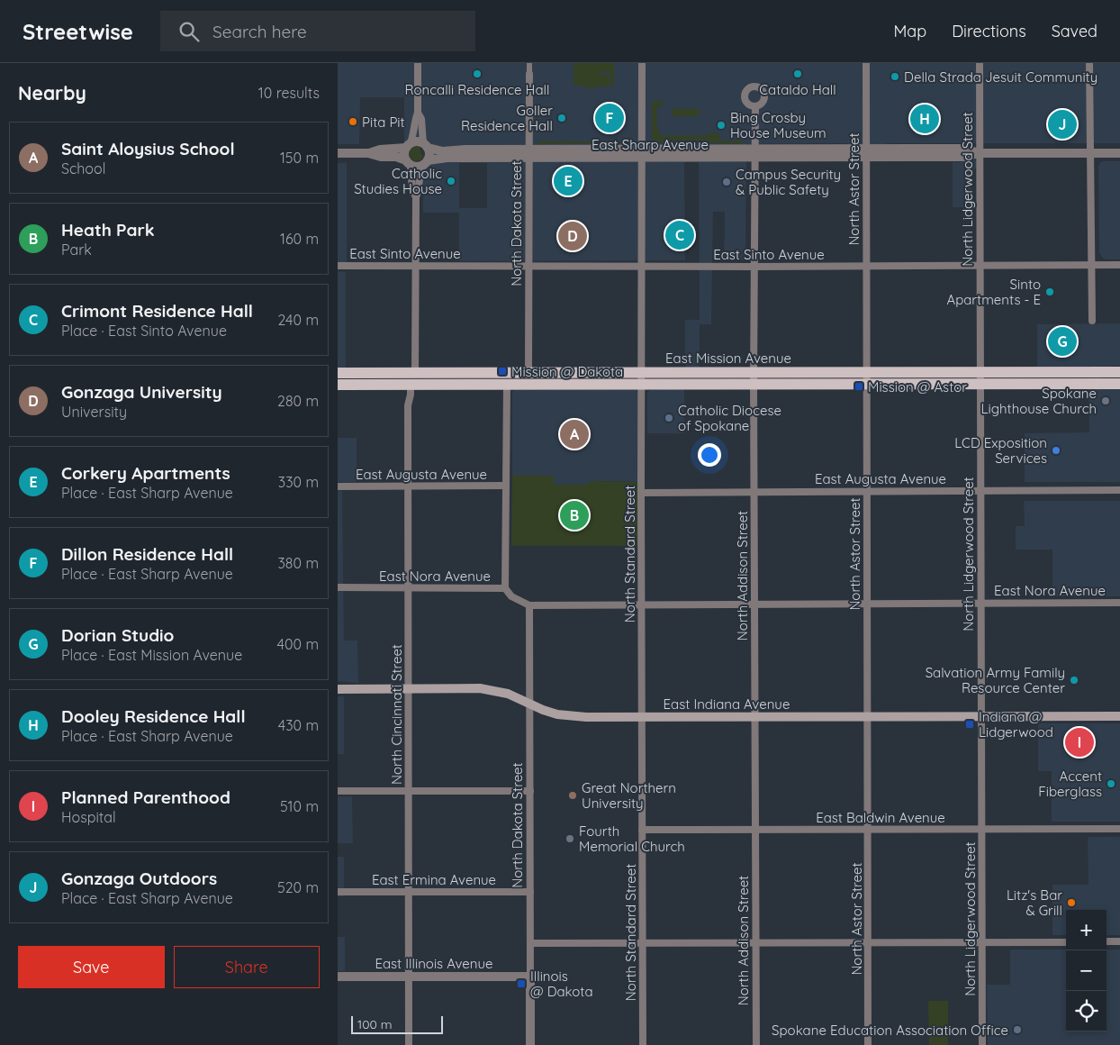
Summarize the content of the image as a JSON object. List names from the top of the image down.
{
  "streets": {
    "main road": ["East Mission Avenue", "East Indiana Avenue"],
    "street": [
      "East Sharp Avenue",
      "North Astor Street",
      "North Lidgerwood Street",
      "North Dakota Street",
      "East Sinto Avenue",
      "East Augusta Avenue",
      "North Standard Street",
      "East Nora Avenue",
      "North Addison Street",
      "North Cincinnati Street",
      "East Baldwin Avenue",
      "East Ermina Avenue",
      "East Illinois Avenue"
    ]
  },
  "crossings": [
    ["East Sharp Avenue", "North Astor Street"],
    ["East Sharp Avenue", "North Lidgerwood Street"],
    ["East Sharp Avenue", "North Dakota Street"],
    ["East Sharp Avenue", "North Standard Street"],
    ["East Sharp Avenue", "North Addison Street"],
    ["North Astor Street", "East Sinto Avenue"],
    ["North Astor Street", "East Mission Avenue"],
    ["North Astor Street", "East Augusta Avenue"],
    ["North Astor Street", "East Nora Avenue"],
    ["North Astor Street", "East Indiana Avenue"],
    ["North Astor Street", "East Baldwin Avenue"],
    ["North Lidgerwood Street", "East Sinto Avenue"],
    ["North Lidgerwood Street", "East Mission Avenue"],
    ["North Lidgerwood Street", "East Augusta Avenue"],
    ["North Lidgerwood Street", "East Nora Avenue"],
    ["North Lidgerwood Street", "East Indiana Avenue"],
    ["North Lidgerwood Street", "East Baldwin Avenue"],
    ["North Dakota Street", "East Sinto Avenue"],
    ["North Dakota Street", "East Mission Avenue"],
    ["North Dakota Street", "East Nora Avenue"],
    ["North Dakota Street", "East Indiana Avenue"],
    ["North Dakota Street", "East Ermina Avenue"],
    ["North Dakota Street", "East Illinois Avenue"],
    ["East Sinto Avenue", "North Standard Street"],
    ["East Sinto Avenue", "North Addison Street"],
    ["East Mission Avenue", "North Standard Street"],
    ["East Mission Avenue", "North Addison Street"],
    ["East Mission Avenue", "North Cincinnati Street"],
    ["East Augusta Avenue", "North Standard Street"],
    ["East Augusta Avenue", "North Addison Street"],
    ["East Augusta Avenue", "North Cincinnati Street"],
    ["North Standard Street", "East Nora Avenue"],
    ["North Standard Street", "East Indiana Avenue"],
    ["North Standard Street", "East Baldwin Avenue"],
    ["East Nora Avenue", "North Addison Street"],
    ["East Nora Avenue", "North Cincinnati Street"],
    ["North Addison Street", "East Indiana Avenue"],
    ["North Addison Street", "East Baldwin Avenue"],
    ["East Indiana Avenue", "North Cincinnati Street"],
    ["North Cincinnati Street", "East Ermina Avenue"],
    ["North Cincinnati Street", "East Illinois Avenue"]
  ],
  "places": {
    "other": [
      "Roncalli Residence Hall",
      "Cataldo Hall",
      "Della Strada Jesuit Community",
      "Goller Residence Hall",
      "Pita Pit",
      "Bing Crosby House Museum",
      "Catholic Studies House",
      "Campus Security & Public Safety",
      "Sinto Apartments - E",
      "Spokane Lighthouse Church",
      "Catholic Diocese of Spokane",
      "LCD Exposition Services",
      "Salvation Army Family Resource Center",
      "Accent Fiberglass",
      "Great Northern University",
      "Fourth Memorial Church",
      "Litz's Bar & Grill",
      "Spokane Education Association Office"
    ],
    "transit": [
      "Mission @ Dakota",
      "Mission @ Astor",
      "Indiana @ Lidgerwood",
      "Illinois @ Dakota"
    ]
  },
  "scale_bar": "100 m",
  "page": {
    "header": "Streetwise",
    "search": "Search here",
    "nav": ["Map", "Directions", "Saved"],
    "heading": ["Nearby", "10 results"],
    "pins": [
      "F",
      "H",
      "J",
      "E",
      "C",
      "D",
      "G",
      "A",
      "B",
      "I"
    ],
    "list": [
      {
        "mark": "A",
        "name": "Saint Aloysius School",
        "note": "School",
        "value": "150 m"
      },
      {
        "mark": "B",
        "name": "Heath Park",
        "note": "Park",
        "value": "160 m"
      },
      {
        "mark": "C",
        "name": "Crimont Residence Hall",
        "note": "Place · East Sinto Avenue",
        "value": "240 m"
      },
      {
        "mark": "D",
        "name": "Gonzaga University",
        "note": "University",
        "value": "280 m"
      },
      {
        "mark": "E",
        "name": "Corkery Apartments",
        "note": "Place · East Sharp Avenue",
        "value": "330 m"
      },
      {
        "mark": "F",
        "name": "Dillon Residence Hall",
        "note": "Place · East Sharp Avenue",
        "value": "380 m"
      },
      {
        "mark": "G",
        "name": "Dorian Studio",
        "note": "Place · East Mission Avenue",
        "value": "400 m"
      },
      {
        "mark": "H",
        "name": "Dooley Residence Hall",
        "note": "Place · East Sharp Avenue",
        "value": "430 m"
      },
      {
        "mark": "I",
        "name": "Planned Parenthood",
        "note": "Hospital",
        "value": "510 m"
      },
      {
        "mark": "J",
        "name": "Gonzaga Outdoors",
        "note": "Place · East Sharp Avenue",
        "value": "520 m"
      }
    ],
    "map_buttons": ["+", "−"],
    "buttons": ["Save", "Share"],
    "scale": "100 m"
  }
}
